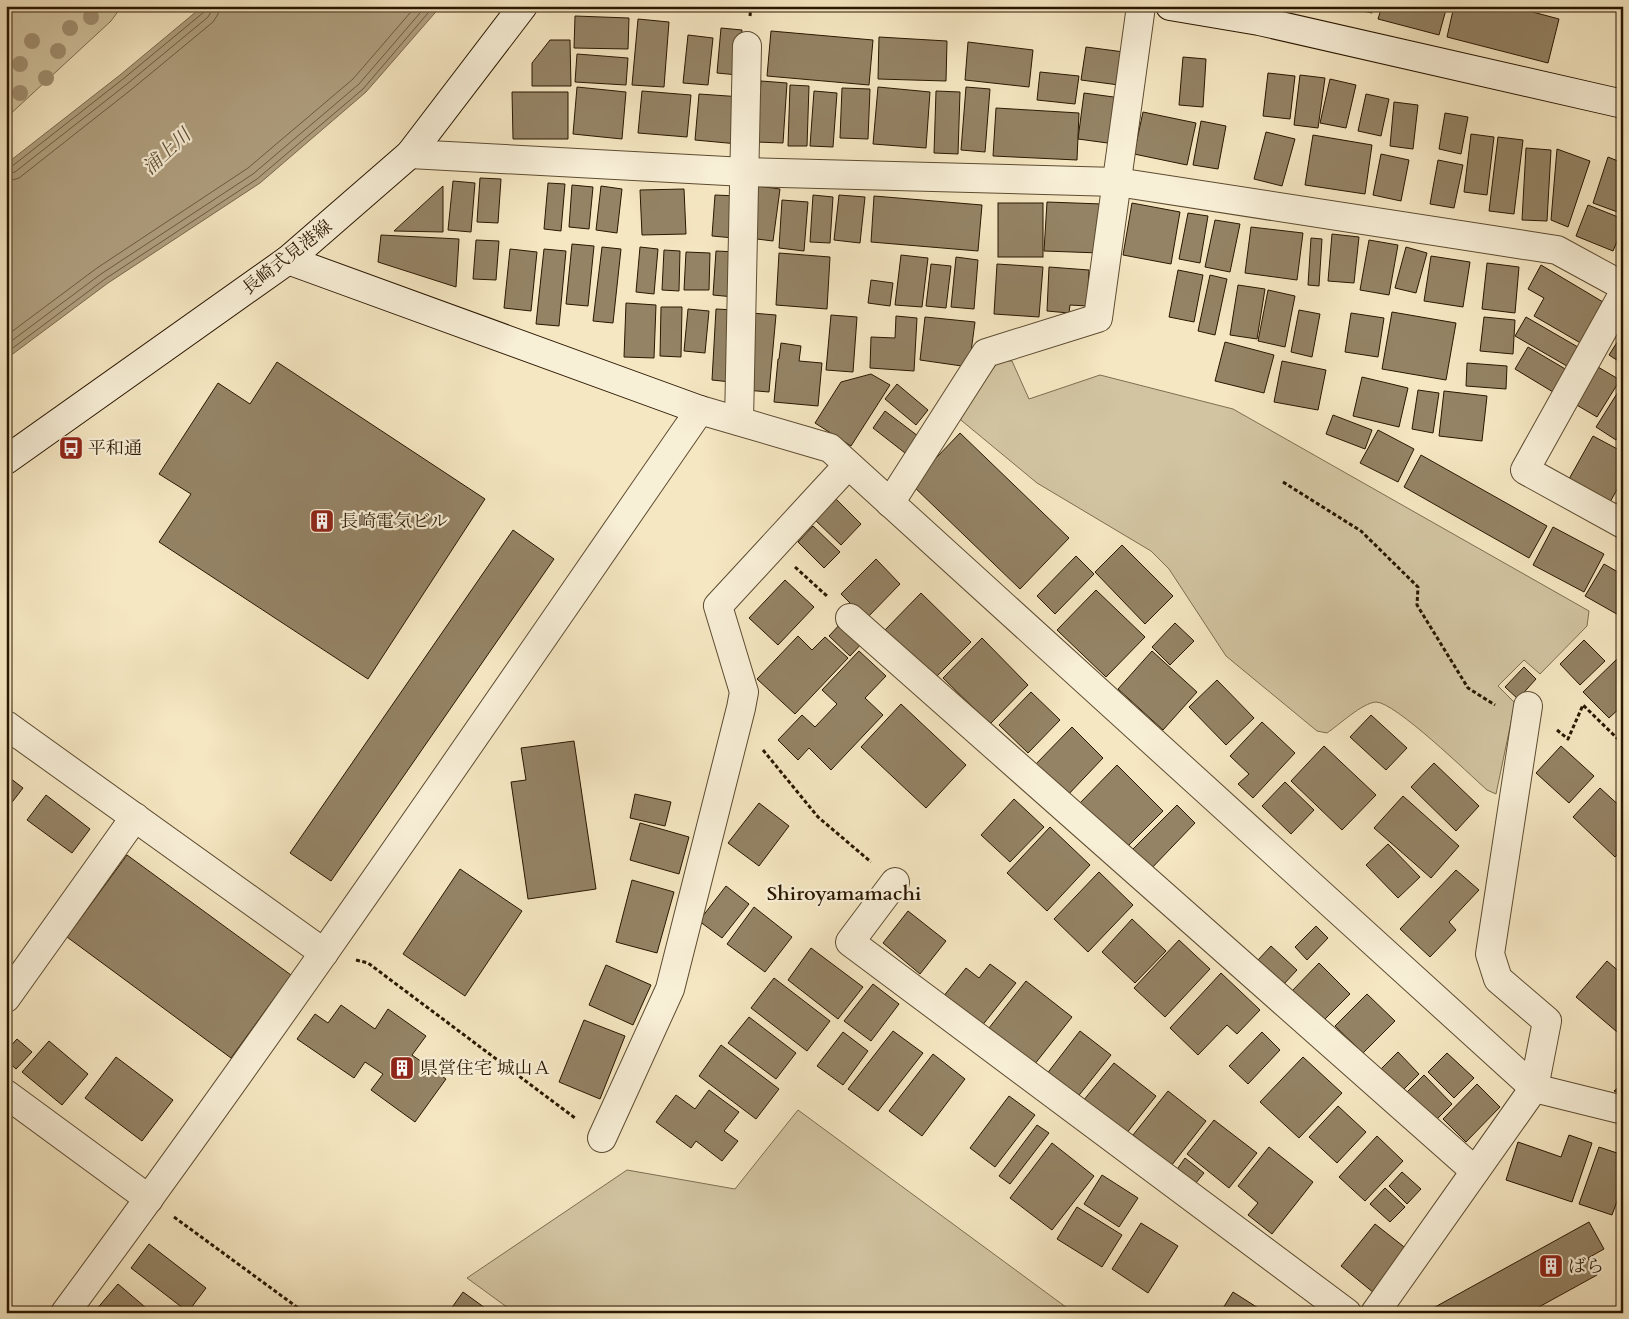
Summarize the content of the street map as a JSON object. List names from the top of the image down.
{
  "streets": {
    "street": ["長崎式見港線"]
  },
  "districts": ["Shiroyamamachi"],
  "water": ["浦上川"],
  "places": {
    "bus stop": ["平和通"],
    "building": ["長崎電気ビル", "県営住宅 城山Ａ", "ばら"]
  }
}
